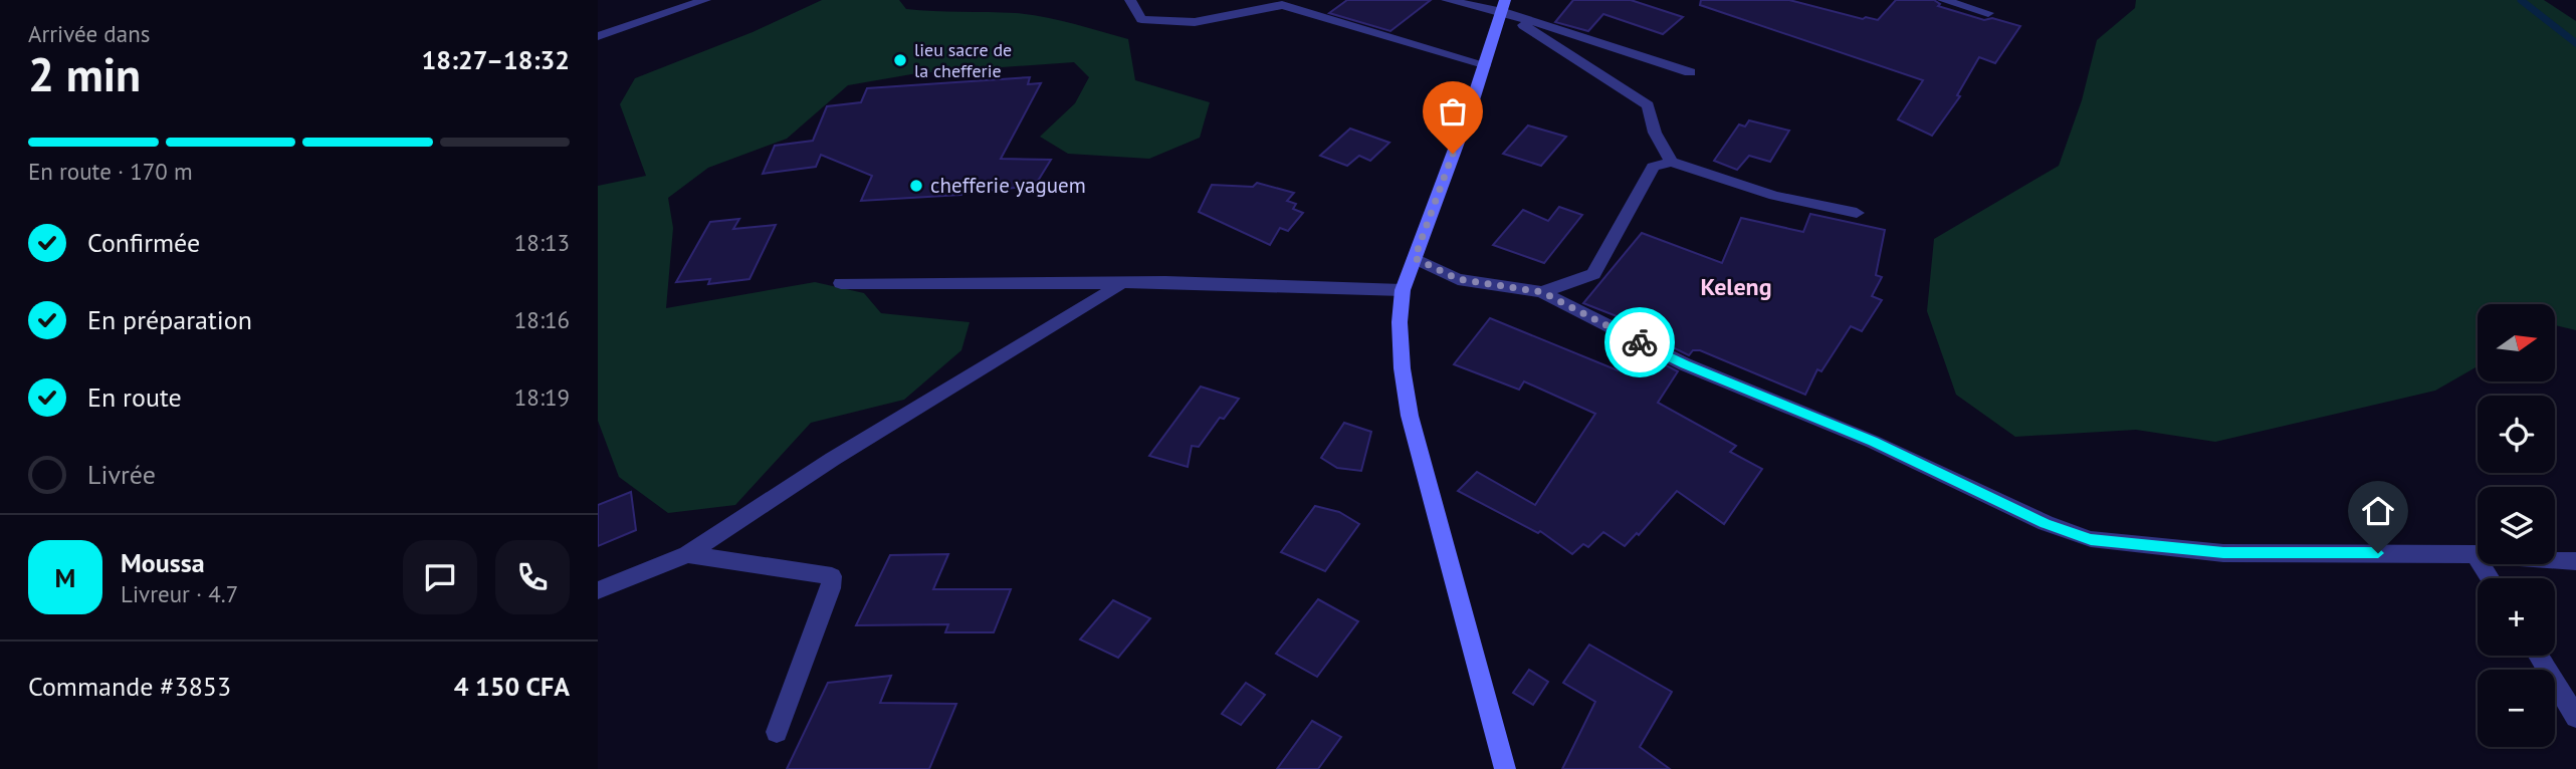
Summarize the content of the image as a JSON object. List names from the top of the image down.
{
  "districts": ["Keleng"],
  "places": ["lieu sacre de la chefferie", "chefferie yaguem"],
  "north": "right",
  "page": {
    "heading": ["2 min", "Arrivée dans", "18:27–18:32"],
    "panel": [
      "Moussa",
      "Livreur · 4.7",
      "Commande #3853",
      "4 150 CFA"
    ],
    "bar": "En route · 170 m",
    "list": [
      ["Confirmée", "18:13"],
      ["En préparation", "18:16"],
      ["En route", "18:19"],
      "Livrée"
    ],
    "map_buttons": ["+", "−"],
    "round": "M"
  }
}
